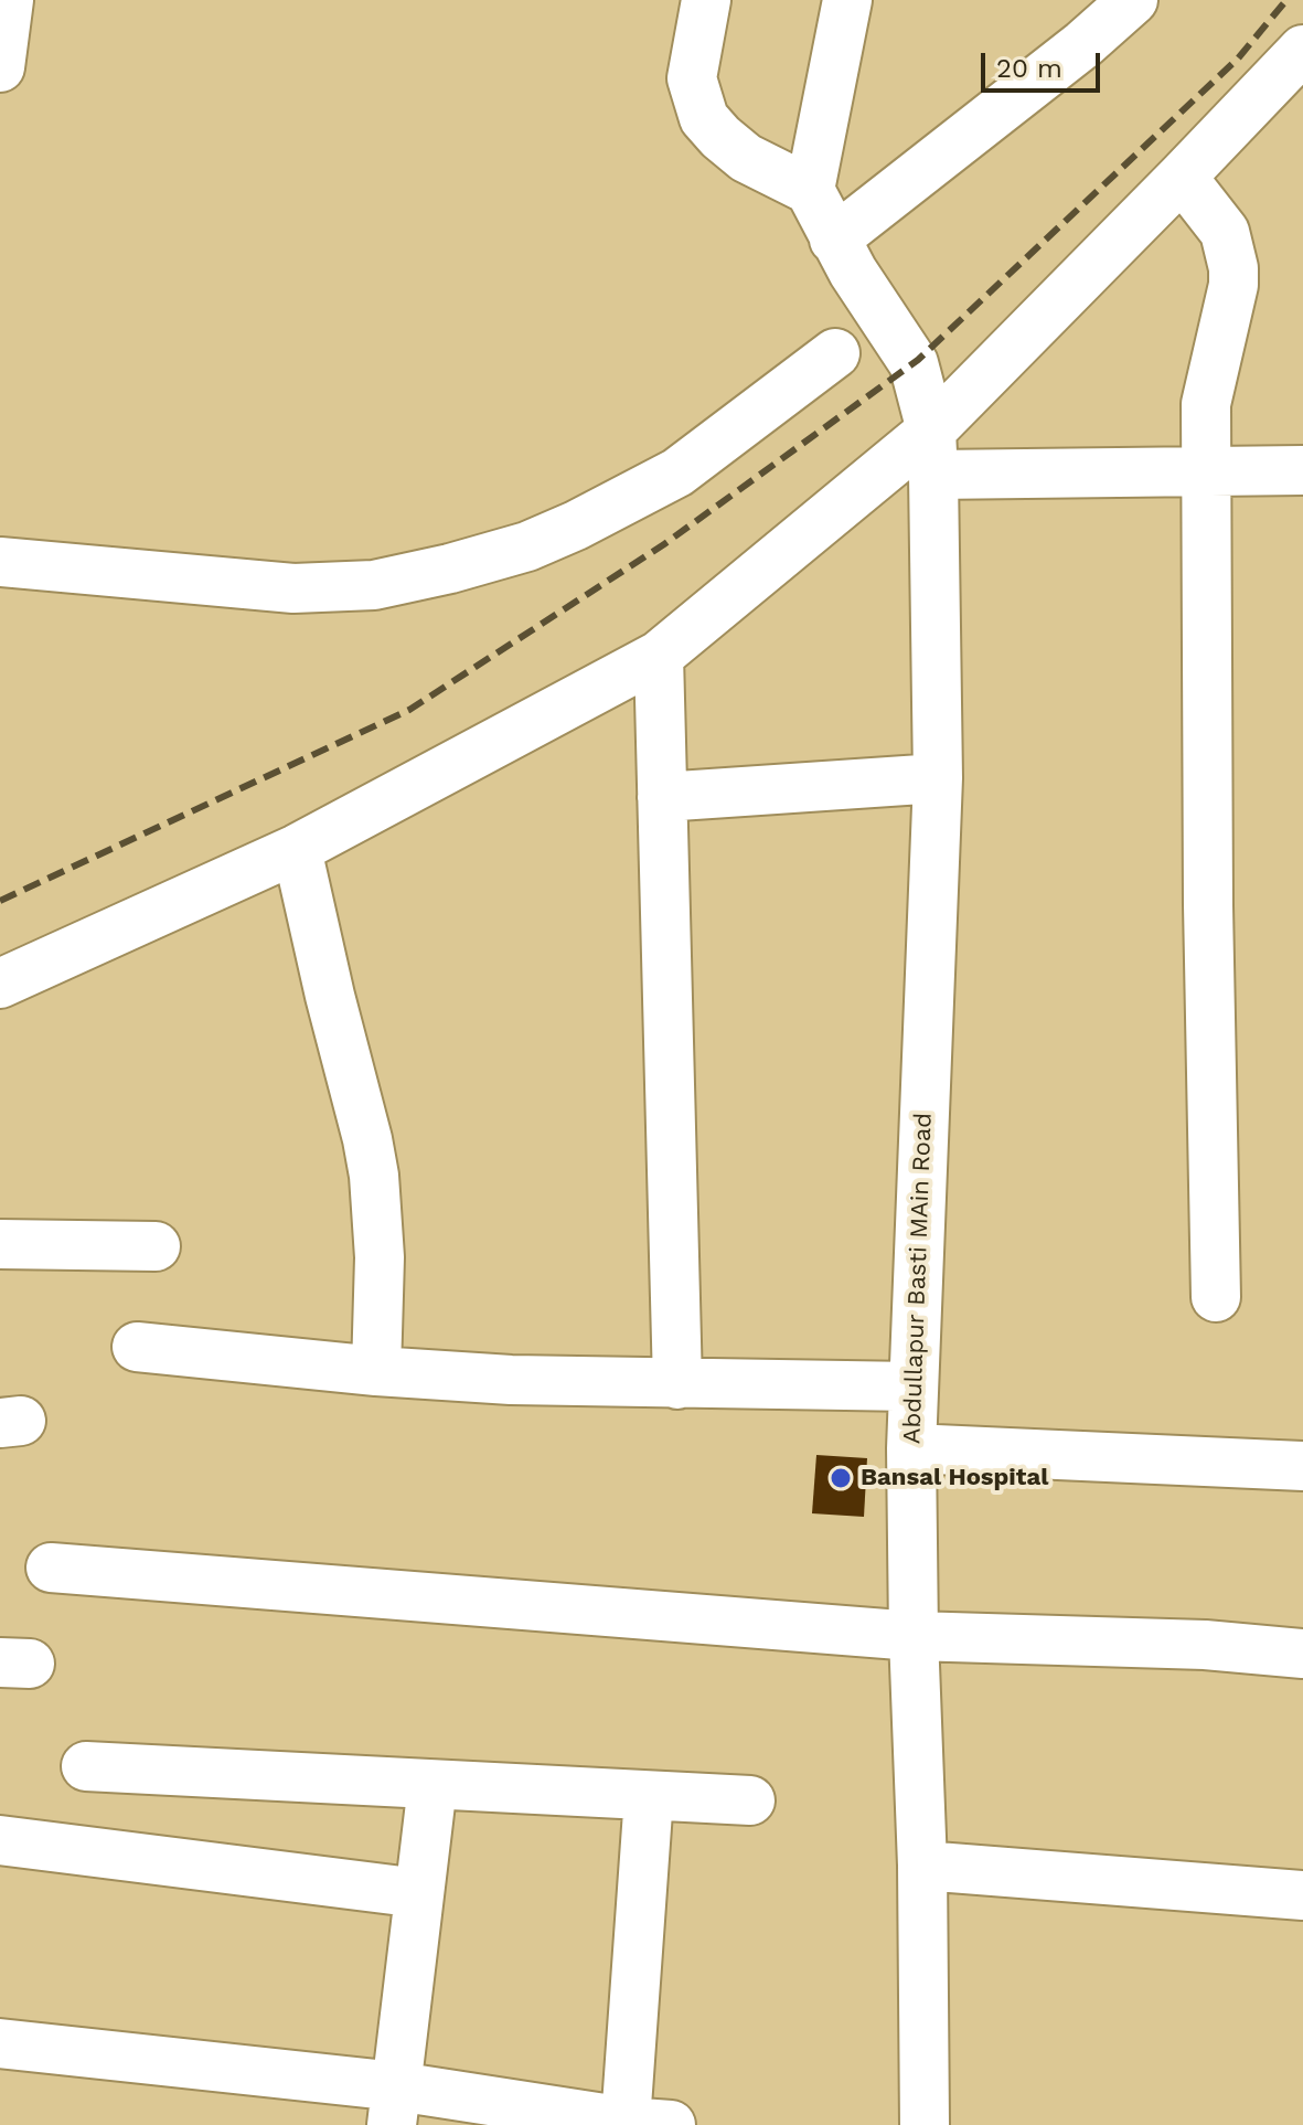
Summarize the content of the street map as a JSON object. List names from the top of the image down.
{
  "streets": {
    "street": ["Abdullapur Basti MAin Road"]
  },
  "places": ["Bansal Hospital"],
  "scale_bar": "20 m"
}
